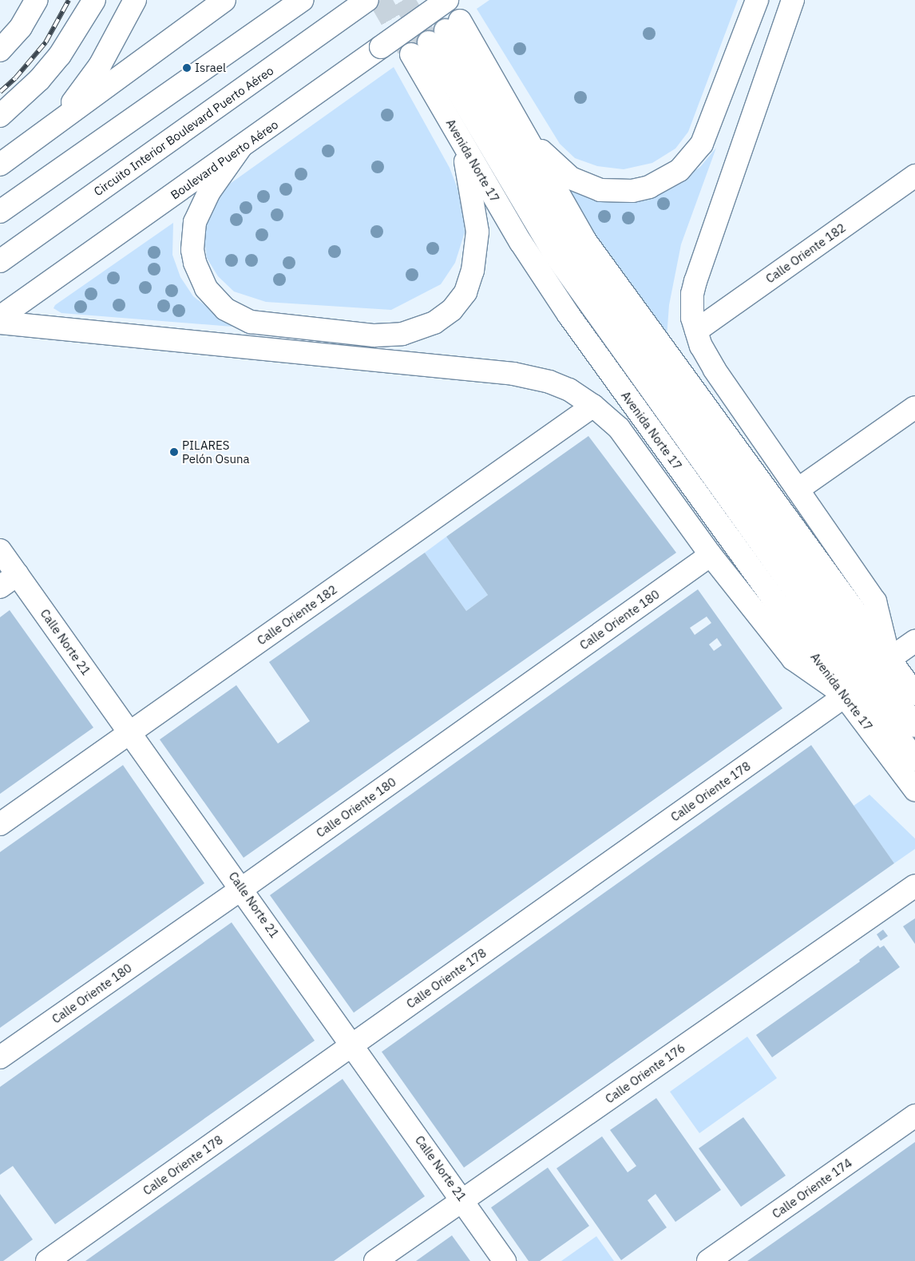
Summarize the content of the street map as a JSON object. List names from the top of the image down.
{
  "streets": {
    "main road": [
      "Circuito Interior Boulevard Puerto Aéreo",
      "Boulevard Puerto Aéreo",
      "Avenida Norte 17",
      "Calle Oriente 182",
      "Calle Oriente 180",
      "Calle Norte 21",
      "Calle Oriente 178",
      "Calle Oriente 176",
      "Calle Oriente 174"
    ]
  },
  "crossings": [
    ["Avenida Norte 17", "Calle Oriente 178"],
    ["Calle Oriente 182", "Calle Norte 21"],
    ["Calle Oriente 180", "Calle Norte 21"],
    ["Calle Norte 21", "Calle Oriente 178"],
    ["Calle Norte 21", "Calle Oriente 176"]
  ],
  "places": ["Israel", "PILARES Pelón Osuna"]
}
